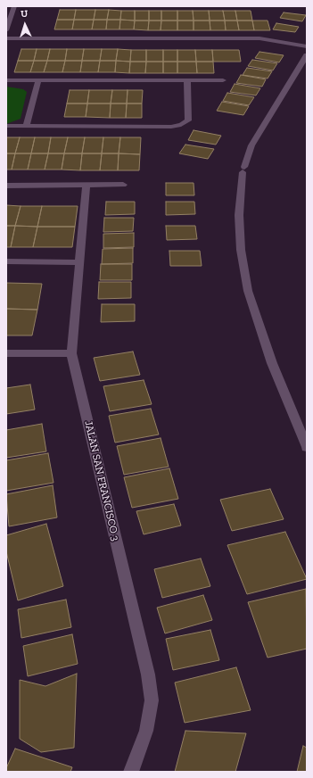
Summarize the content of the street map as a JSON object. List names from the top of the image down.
{
  "streets": {
    "street": ["JALAN SAN FRANCISCO 3"]
  },
  "north": "top"
}
